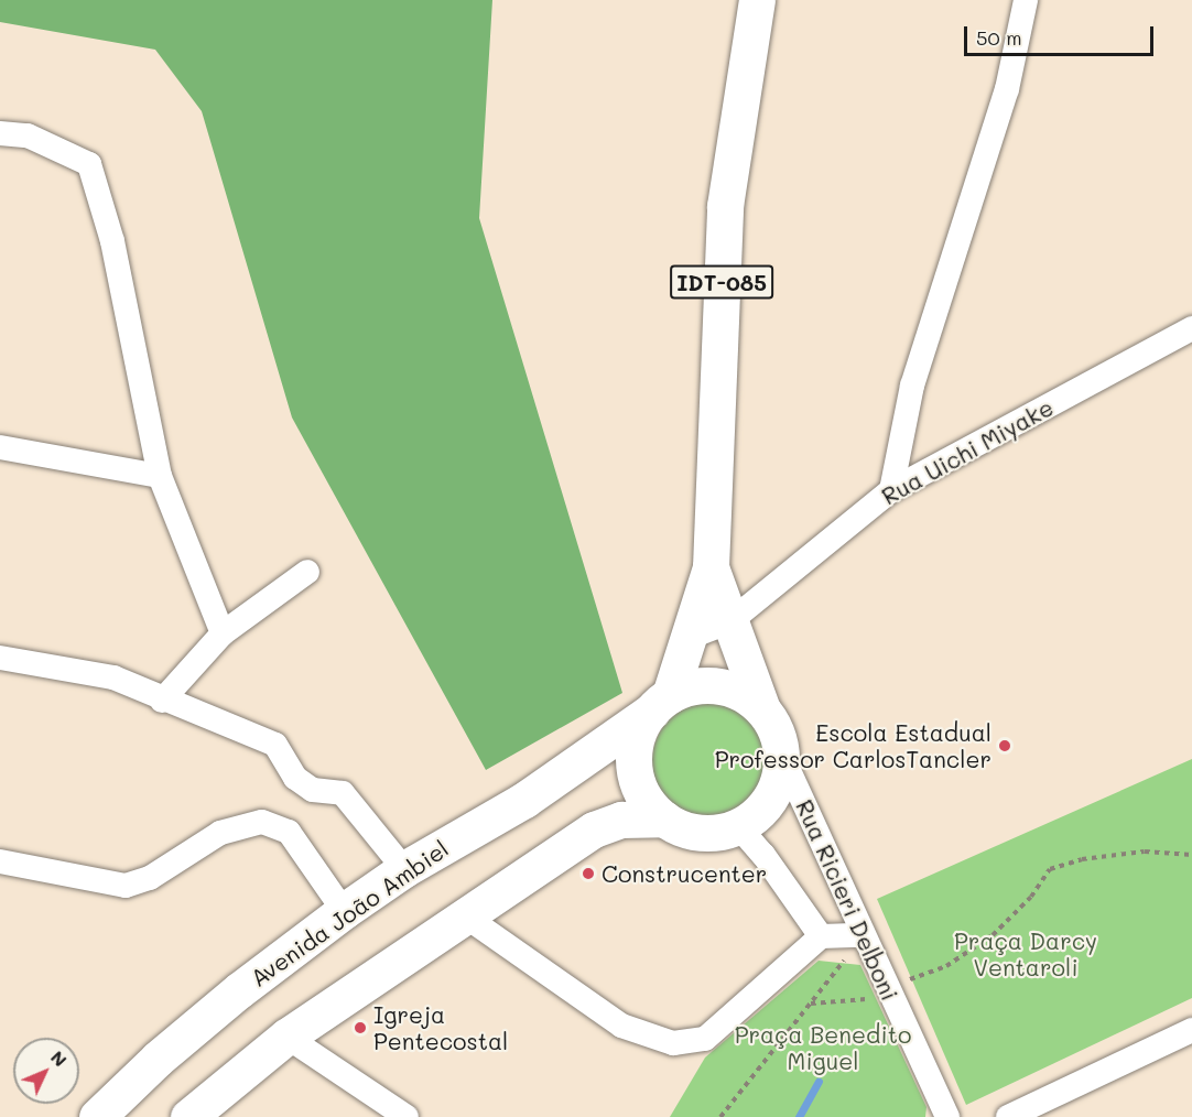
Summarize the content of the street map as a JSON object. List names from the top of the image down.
{
  "streets": {
    "main road": ["IDT-085", "Avenida João Ambiel"],
    "street": ["Rua Uichi Miyake", "Rua Ricieri Delboni"]
  },
  "crossings": [
    ["Rua Ricieri Delboni", "Avenida João Ambiel"]
  ],
  "parks": ["Praça Darcy Ventaroli", "Praça Benedito Miguel"],
  "places": ["Escola Estadual Professor CarlosTancler", "Construcenter", "Igreja Pentecostal"],
  "scale_bar": "50 m",
  "north": "top right"
}
